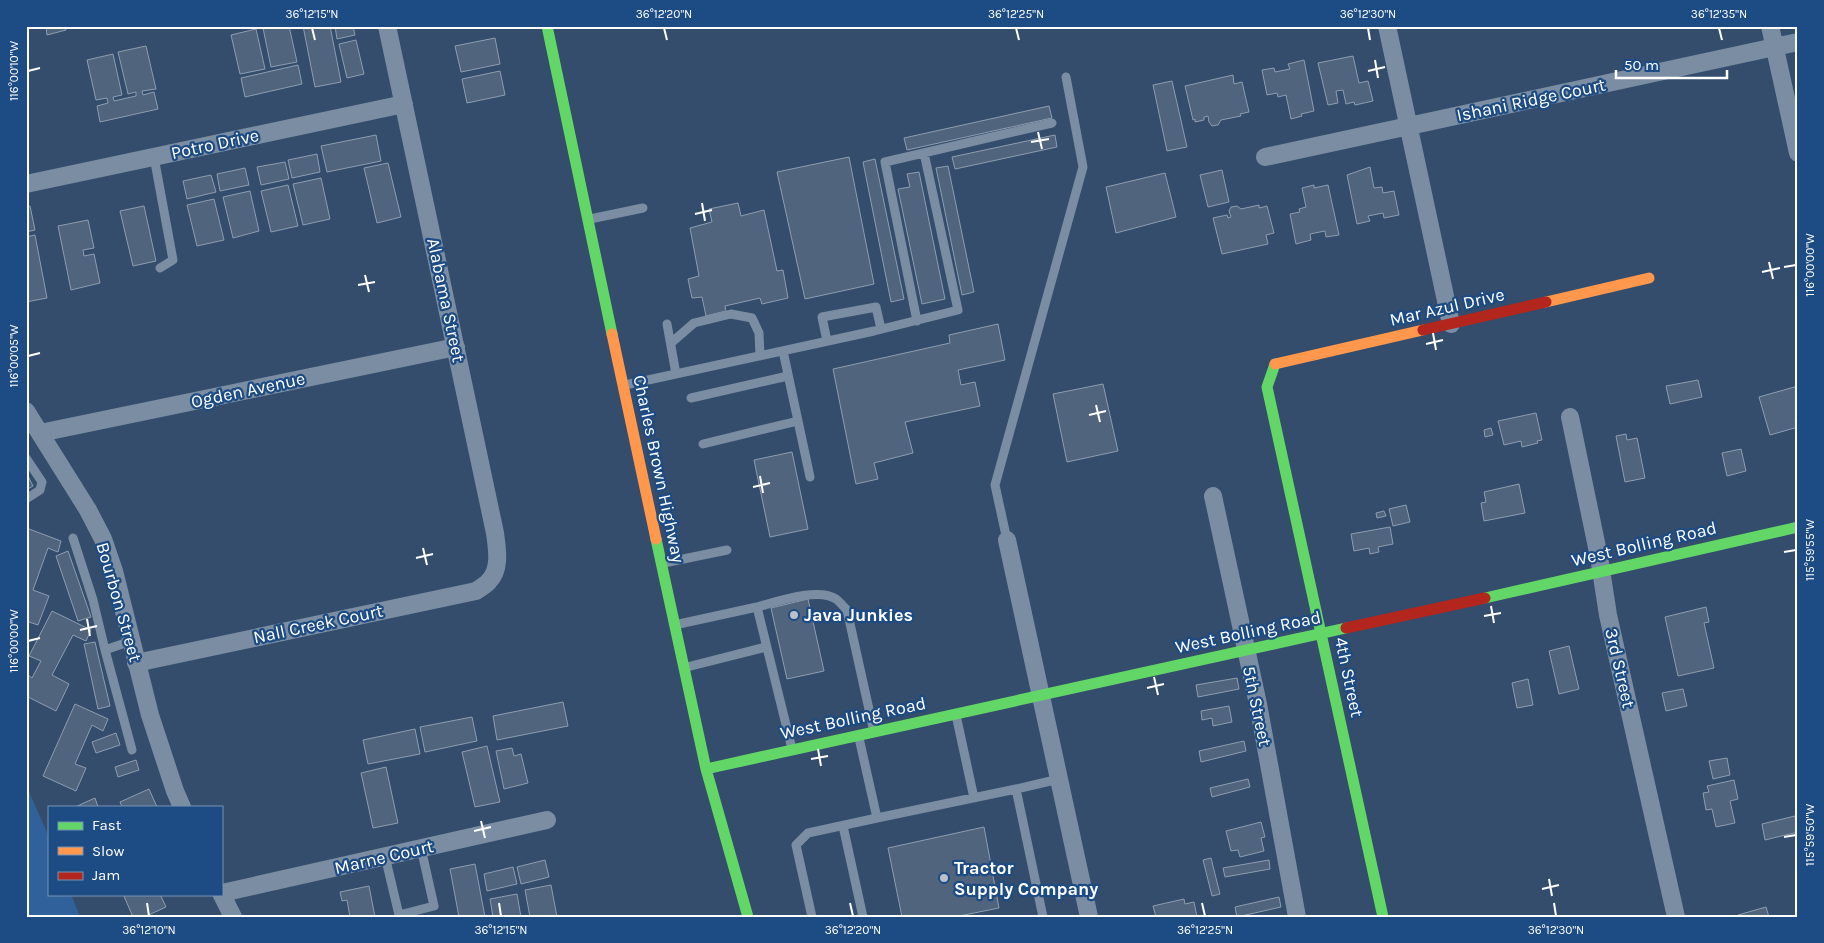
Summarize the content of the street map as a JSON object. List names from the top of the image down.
{
  "streets": {
    "street": [
      "Ishani Ridge Court",
      "Potro Drive",
      "Alabama Street",
      "Mar Azul Drive",
      "Ogden Avenue",
      "Charles Brown Highway",
      "West Bolling Road",
      "Bourbon Street",
      "Nall Creek Court",
      "3rd Street",
      "4th Street",
      "5th Street",
      "Marne Court"
    ]
  },
  "crossings": [
    ["Potro Drive", "Alabama Street"],
    ["Alabama Street", "Ogden Avenue"],
    ["Alabama Street", "Nall Creek Court"],
    ["Mar Azul Drive", "4th Street"],
    ["Ogden Avenue", "Bourbon Street"],
    ["Charles Brown Highway", "West Bolling Road"],
    ["West Bolling Road", "3rd Street"],
    ["West Bolling Road", "4th Street"],
    ["West Bolling Road", "5th Street"],
    ["Bourbon Street", "Nall Creek Court"]
  ],
  "places": ["Java Junkies", "Tractor Supply Company"],
  "legend": ["Fast", "Slow", "Jam"],
  "scale_bar": "50 m",
  "coordinates": [
    "36°12'15\"N",
    "36°12'20\"N",
    "36°12'25\"N",
    "36°12'30\"N",
    "36°12'35\"N",
    "116°00'10\"W",
    "116°00'00\"W",
    "116°00'05\"W",
    "115°59'55\"W",
    "115°59'50\"W",
    "36°12'10\"N"
  ]
}
